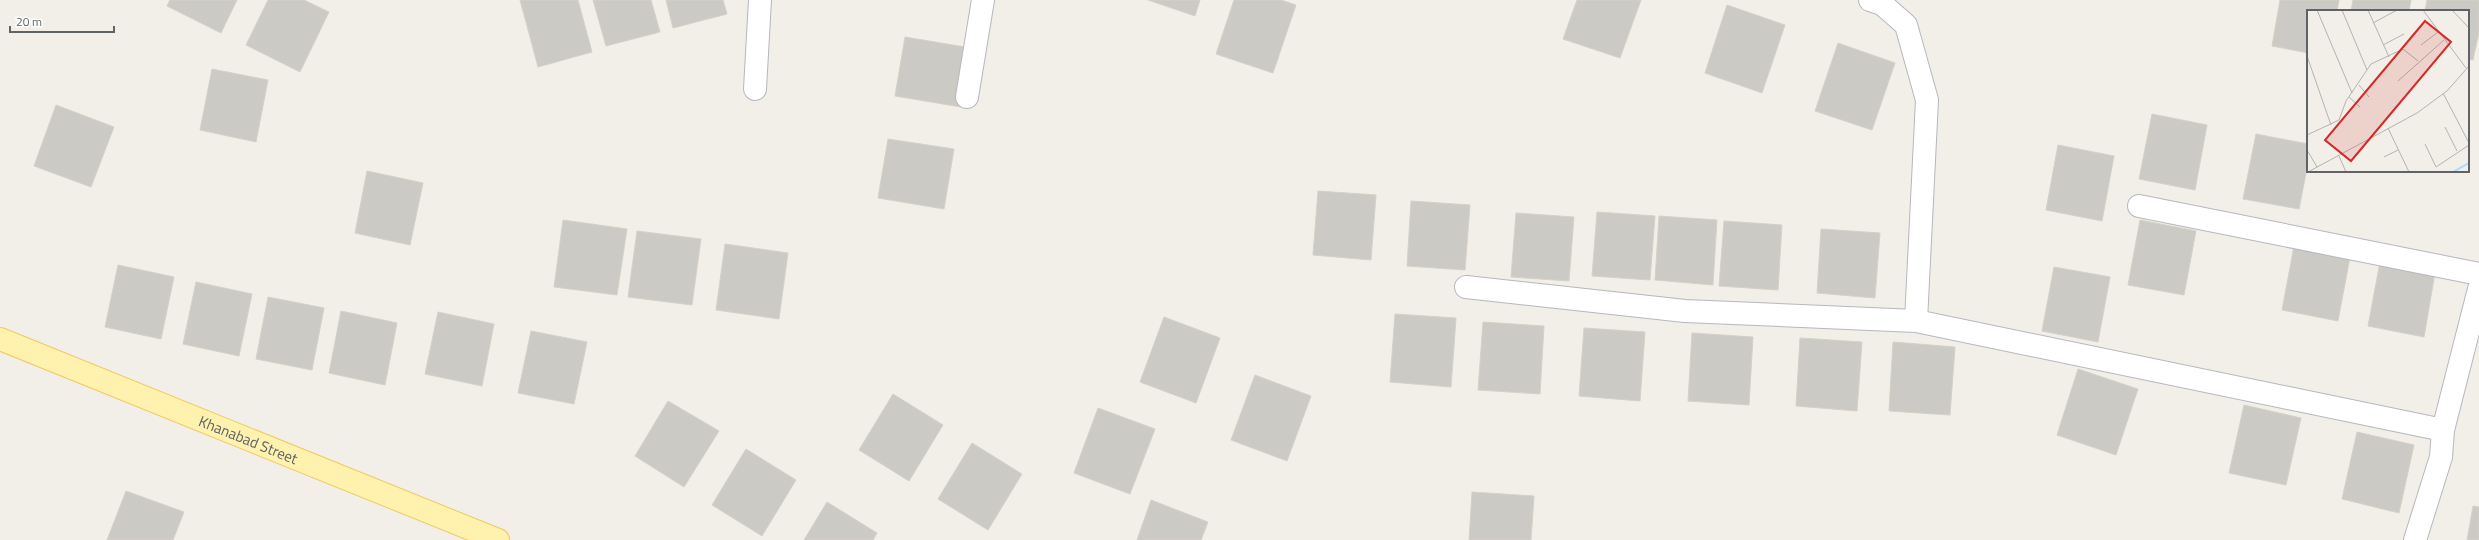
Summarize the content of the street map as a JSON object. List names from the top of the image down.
{
  "streets": {
    "main road": ["Khanabad Street"]
  },
  "scale_bar": "20 m"
}
